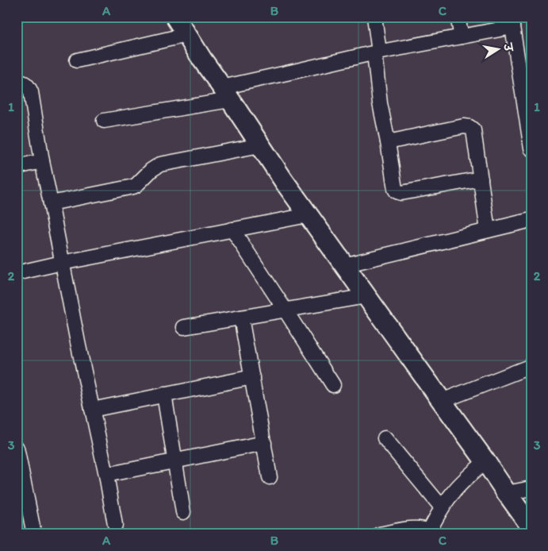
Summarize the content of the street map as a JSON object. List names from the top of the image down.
{
  "north": "right",
  "grid": {
    "columns": ["A", "B", "C"],
    "rows": ["1", "2", "3"]
  }
}
